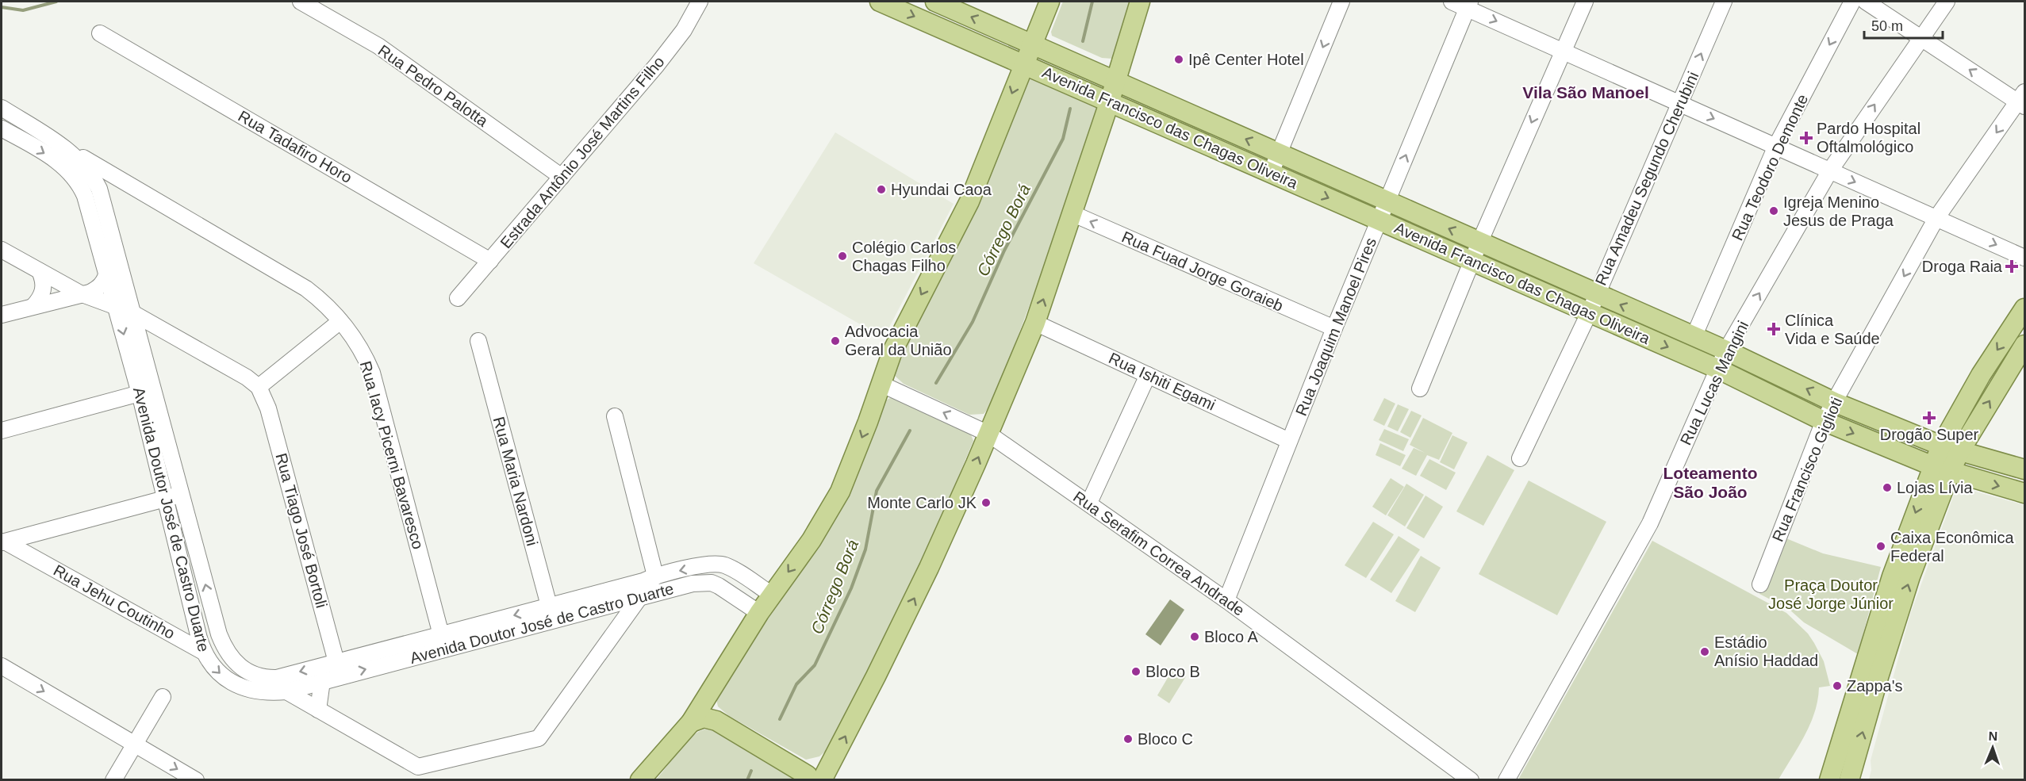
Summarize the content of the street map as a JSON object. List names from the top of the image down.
{
  "streets": {
    "main road": ["Avenida Francisco das Chagas Oliveira"],
    "street": [
      "Rua Pedro Palotta",
      "Rua Tadafiro Horo",
      "Estrada Antônio José Martins Filho",
      "Rua Teodoro Demonte",
      "Rua Amadeu Segundo Cherubini",
      "Rua Fuad Jorge Goraieb",
      "Rua Joaquim Manoel Pires",
      "Rua Ishiti Egami",
      "Rua Lucas Mangini",
      "Rua Iacy Picerni Bavaresco",
      "Rua Francisco Giglioti",
      "Rua Maria Nardoni",
      "Avenida Doutor José de Castro Duarte",
      "Rua Tiago José Bortoli",
      "Rua Serafim Correa Andrade",
      "Rua Jehu Coutinho"
    ]
  },
  "crossings": [
    ["Rua Pedro Palotta", "Estrada Antônio José Martins Filho"],
    ["Avenida Francisco das Chagas Oliveira", "Rua Teodoro Demonte"],
    ["Avenida Francisco das Chagas Oliveira", "Rua Amadeu Segundo Cherubini"],
    ["Avenida Francisco das Chagas Oliveira", "Rua Joaquim Manoel Pires"],
    ["Avenida Francisco das Chagas Oliveira", "Rua Lucas Mangini"],
    ["Avenida Francisco das Chagas Oliveira", "Rua Francisco Giglioti"],
    ["Rua Tadafiro Horo", "Estrada Antônio José Martins Filho"],
    ["Rua Fuad Jorge Goraieb", "Rua Joaquim Manoel Pires"],
    ["Rua Joaquim Manoel Pires", "Rua Ishiti Egami"],
    ["Rua Joaquim Manoel Pires", "Rua Serafim Correa Andrade"],
    ["Rua Iacy Picerni Bavaresco", "Avenida Doutor José de Castro Duarte"],
    ["Rua Maria Nardoni", "Avenida Doutor José de Castro Duarte"],
    ["Avenida Doutor José de Castro Duarte", "Rua Tiago José Bortoli"],
    ["Avenida Doutor José de Castro Duarte", "Rua Jehu Coutinho"]
  ],
  "one_way": [
    "Rua Teodoro Demonte",
    "Rua Fuad Jorge Goraieb",
    "Rua Lucas Mangini",
    "Rua Francisco Giglioti"
  ],
  "districts": ["Vila São Manoel", "Loteamento São João"],
  "water": ["Córrego Borá"],
  "parks": ["Praça Doutor José Jorge Júnior"],
  "places": {
    "other": [
      "Ipê Center Hotel",
      "Hyundai Caoa",
      "Igreja Menino Jesus de Praga",
      "Colégio Carlos Chagas Filho",
      "Advocacia Geral da União",
      "Lojas Lívia",
      "Monte Carlo JK",
      "Caixa Econômica Federal",
      "Bloco A",
      "Estádio Anísio Haddad",
      "Bloco B",
      "Zappa's",
      "Bloco C"
    ],
    "health": [
      "Pardo Hospital Oftalmológico",
      "Droga Raia",
      "Clínica Vida e Saúde",
      "Drogão Super"
    ]
  },
  "scale_bar": "50 m",
  "north": "top"
}
